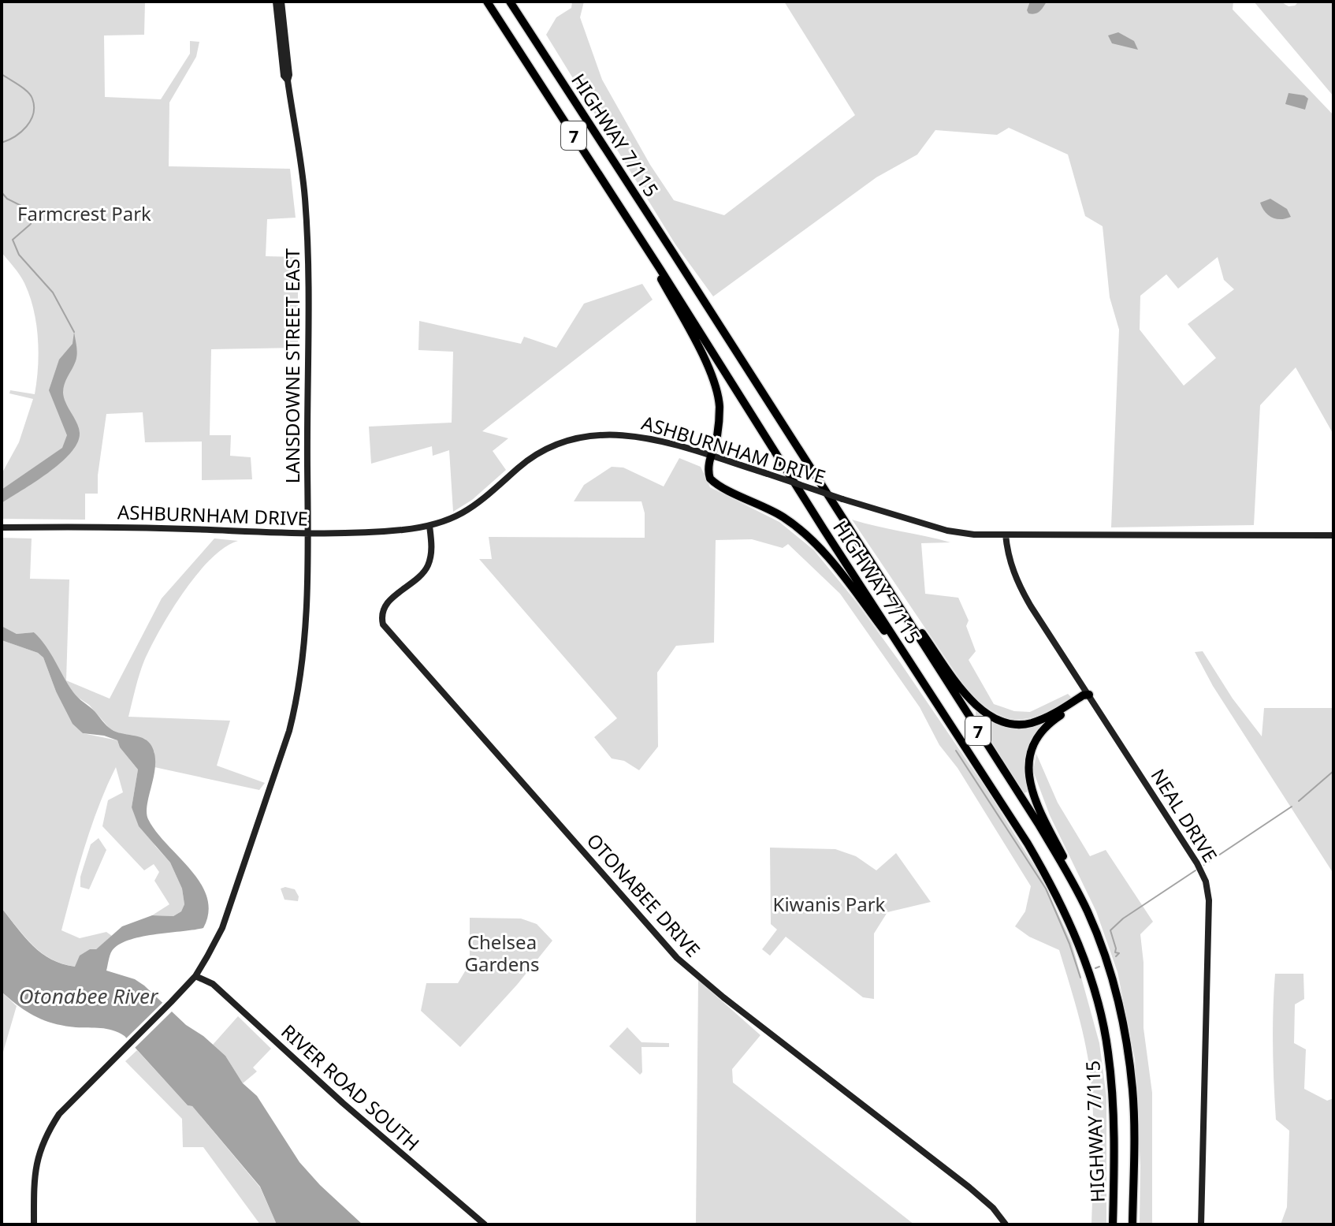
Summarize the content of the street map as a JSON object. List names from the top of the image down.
{
  "streets": {
    "highway": ["HIGHWAY 7/115", "7"],
    "street": [
      "LANSDOWNE STREET EAST",
      "ASHBURNHAM DRIVE",
      "NEAL DRIVE",
      "OTONABEE DRIVE",
      "RIVER ROAD SOUTH"
    ]
  },
  "crossings": [
    ["LANSDOWNE STREET EAST", "ASHBURNHAM DRIVE"],
    ["LANSDOWNE STREET EAST", "RIVER ROAD SOUTH"],
    ["ASHBURNHAM DRIVE", "NEAL DRIVE"],
    ["ASHBURNHAM DRIVE", "OTONABEE DRIVE"]
  ],
  "water": ["Otonabee River"],
  "parks": ["Farmcrest Park", "Kiwanis Park", "Chelsea Gardens"]
}
